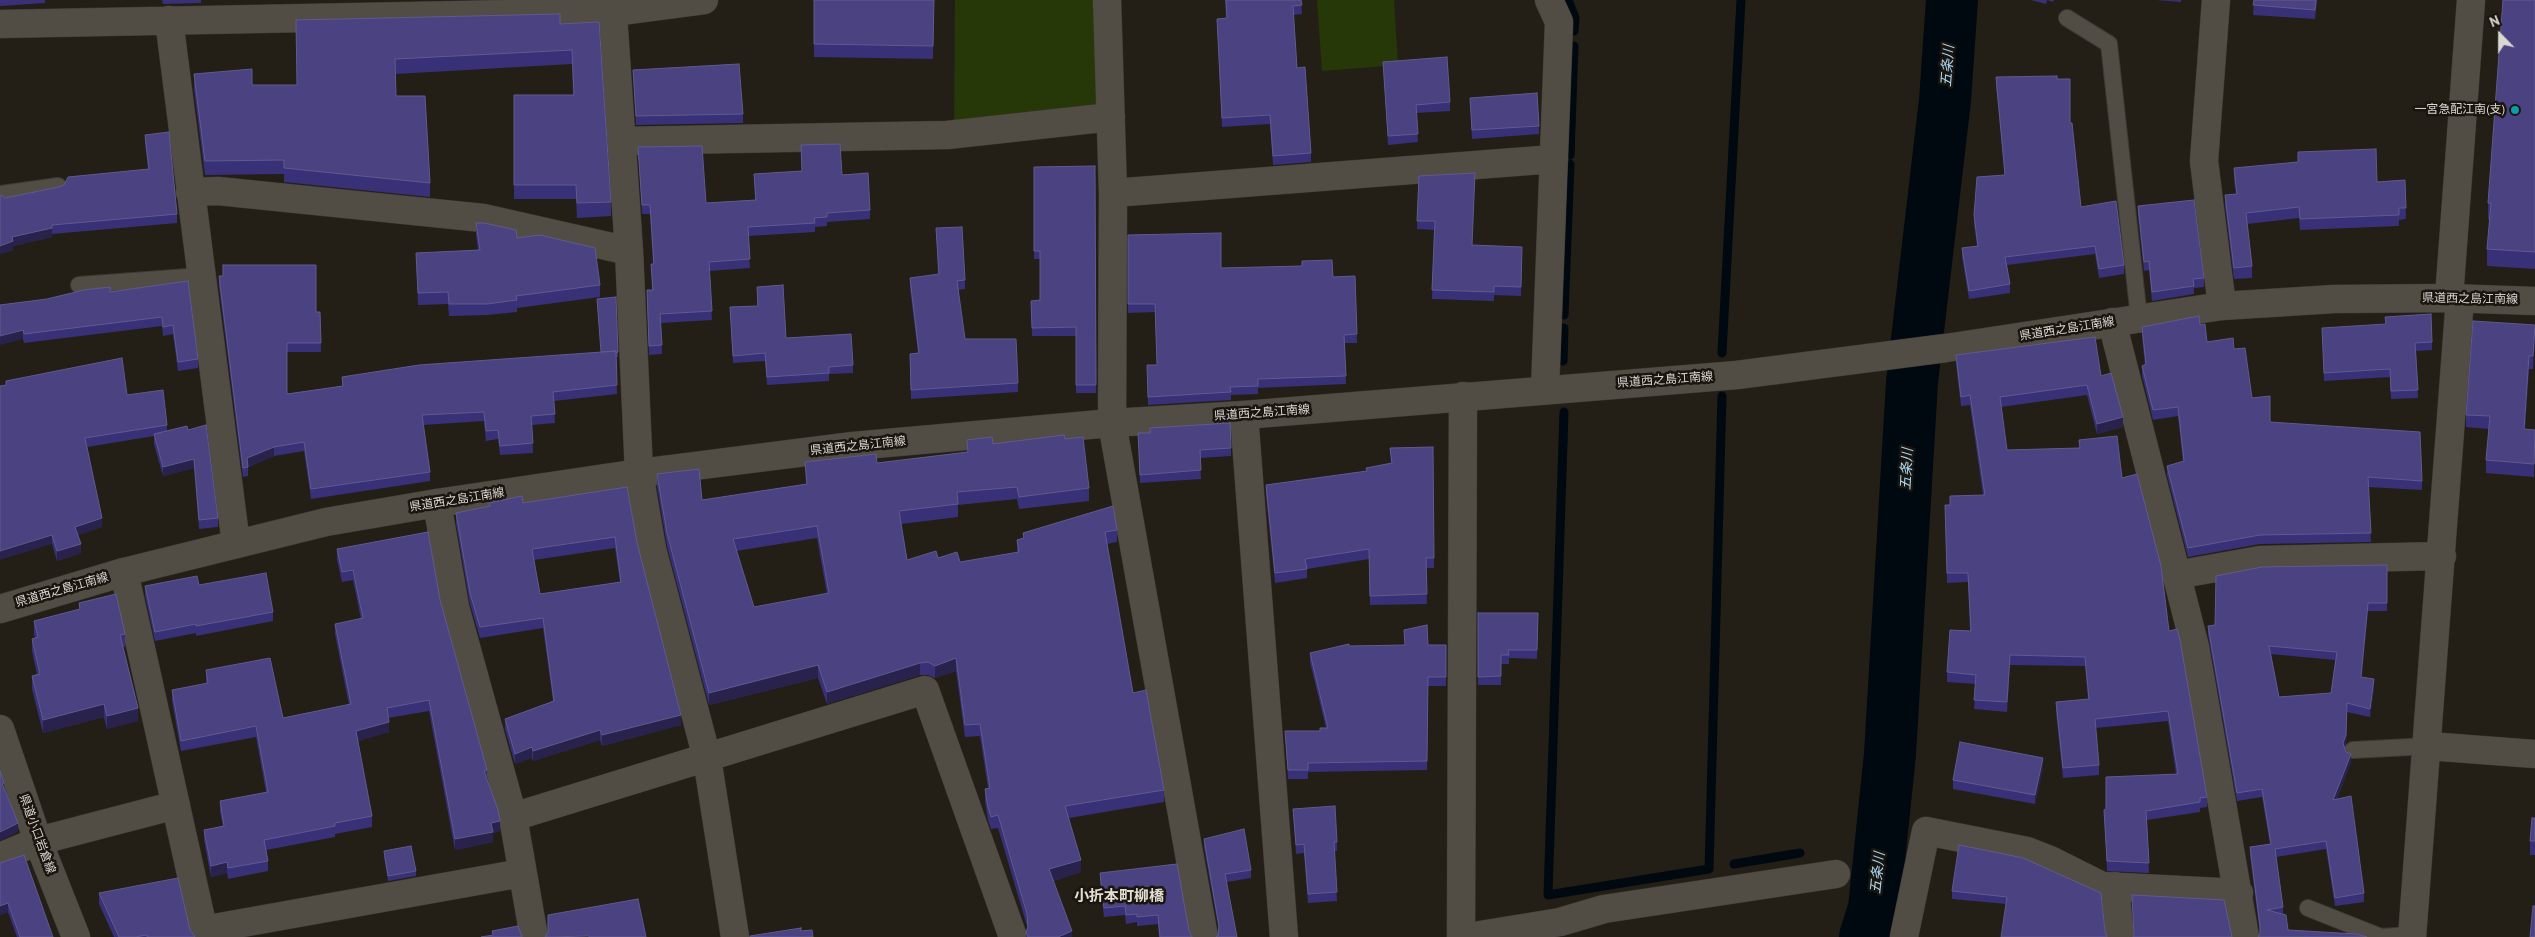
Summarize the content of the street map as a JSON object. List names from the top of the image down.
{
  "streets": {
    "street": ["県道西之島江南線", "県道小口岩倉線"]
  },
  "districts": ["小折本町柳橋"],
  "water": ["五条川"],
  "places": ["一宮急配江南(支)"],
  "north": "top"
}
